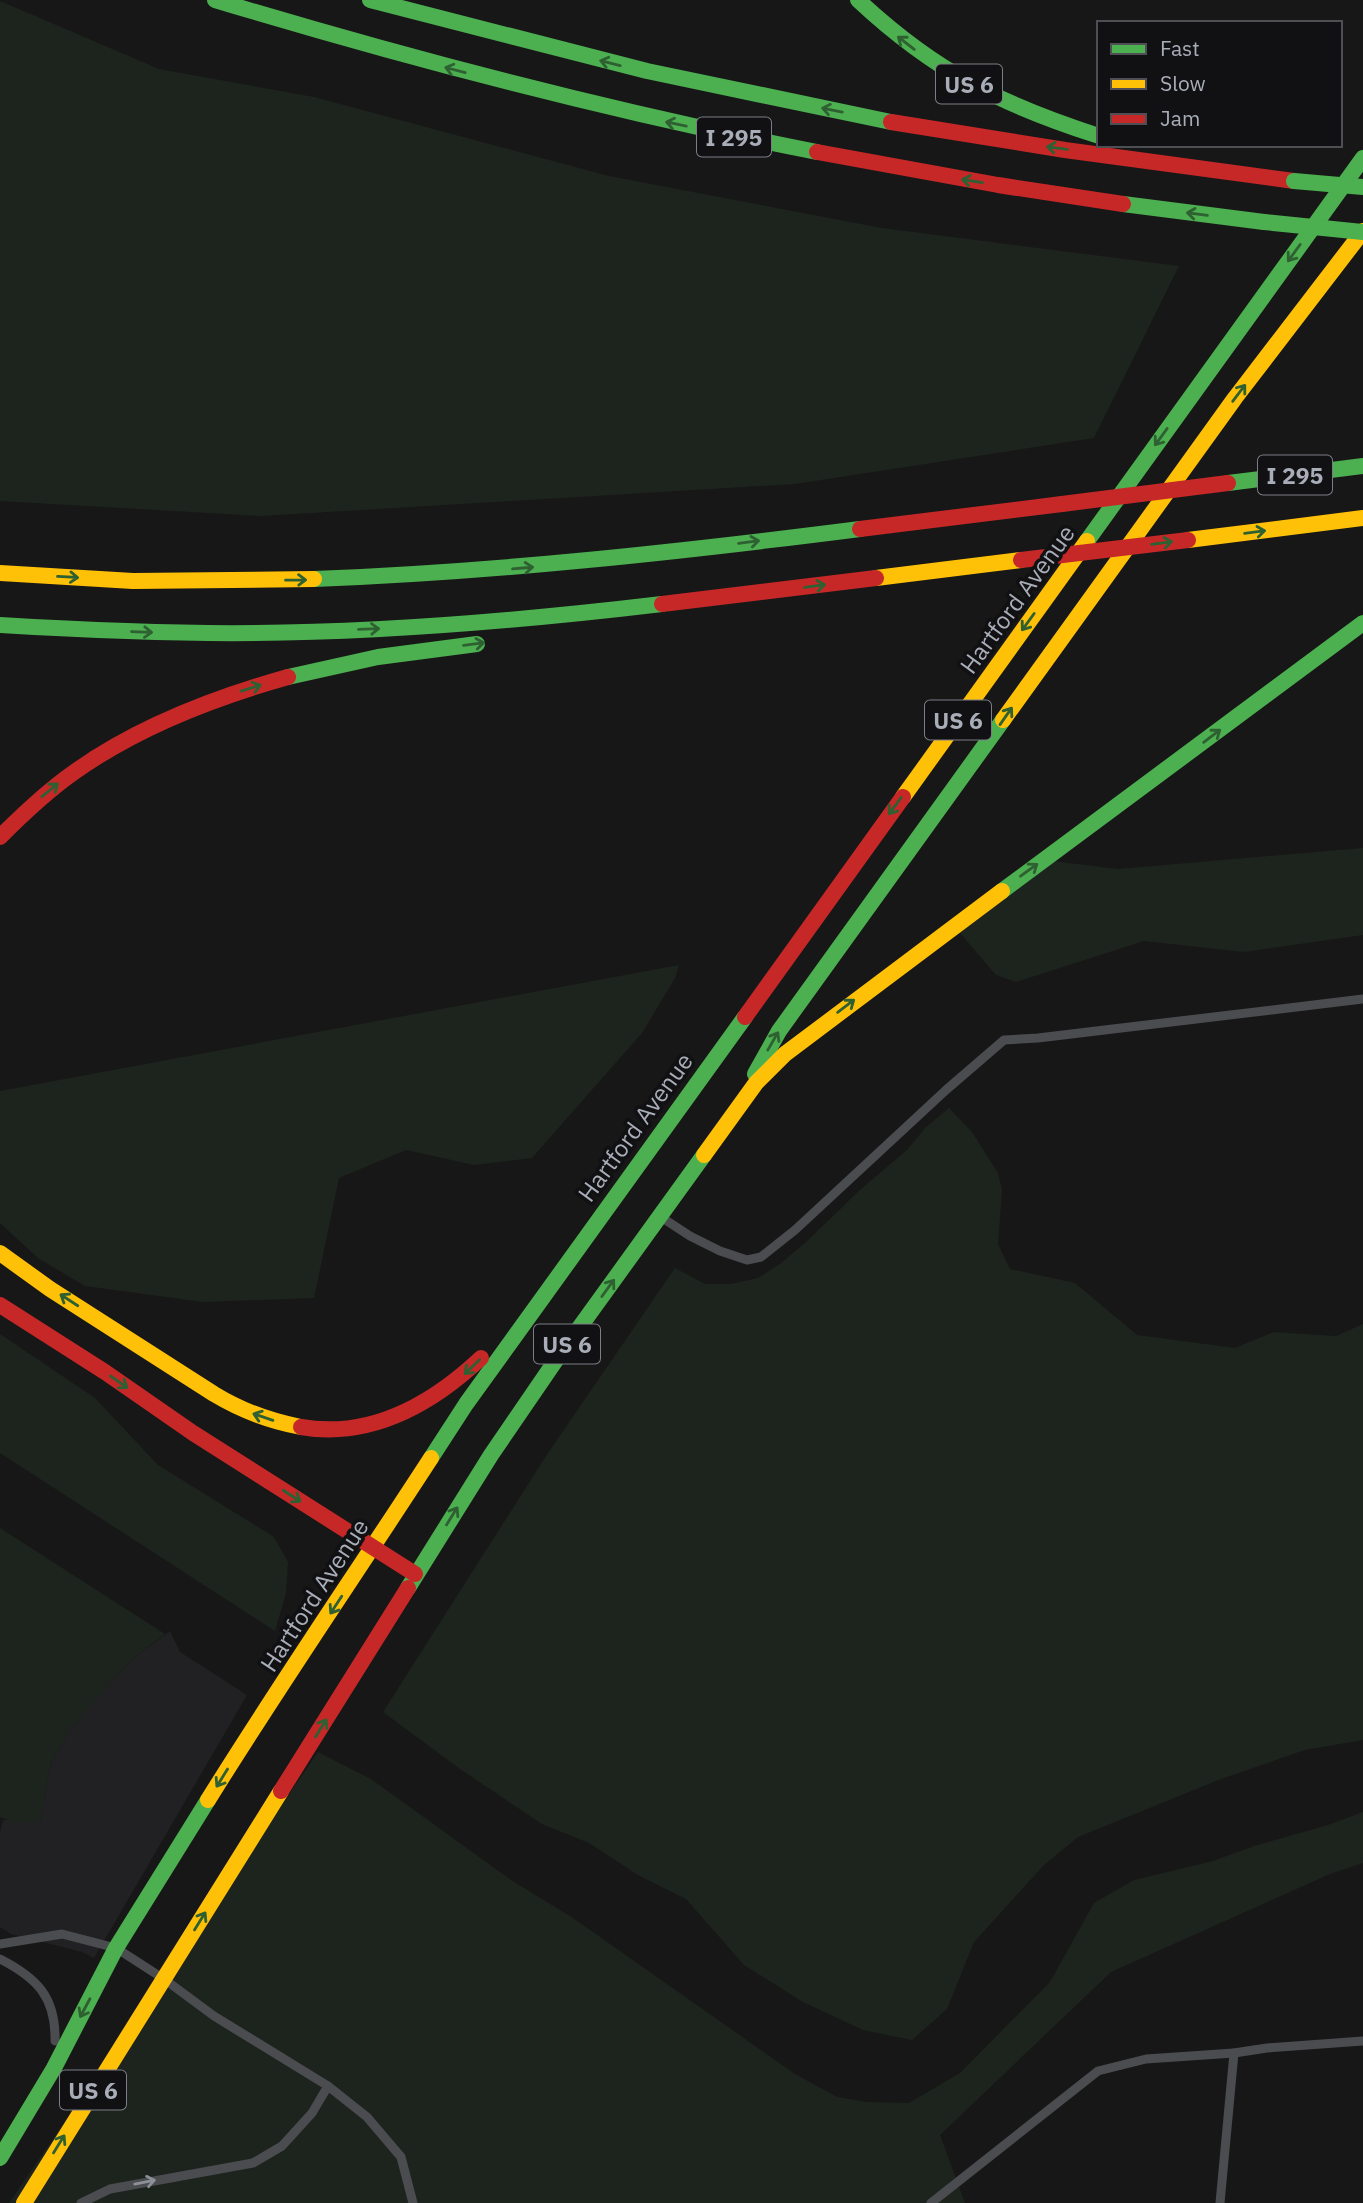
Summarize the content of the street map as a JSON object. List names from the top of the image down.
{
  "streets": {
    "main road": ["US 6", "I 295", "Hartford Avenue"]
  },
  "legend": ["Fast", "Slow", "Jam"]
}
